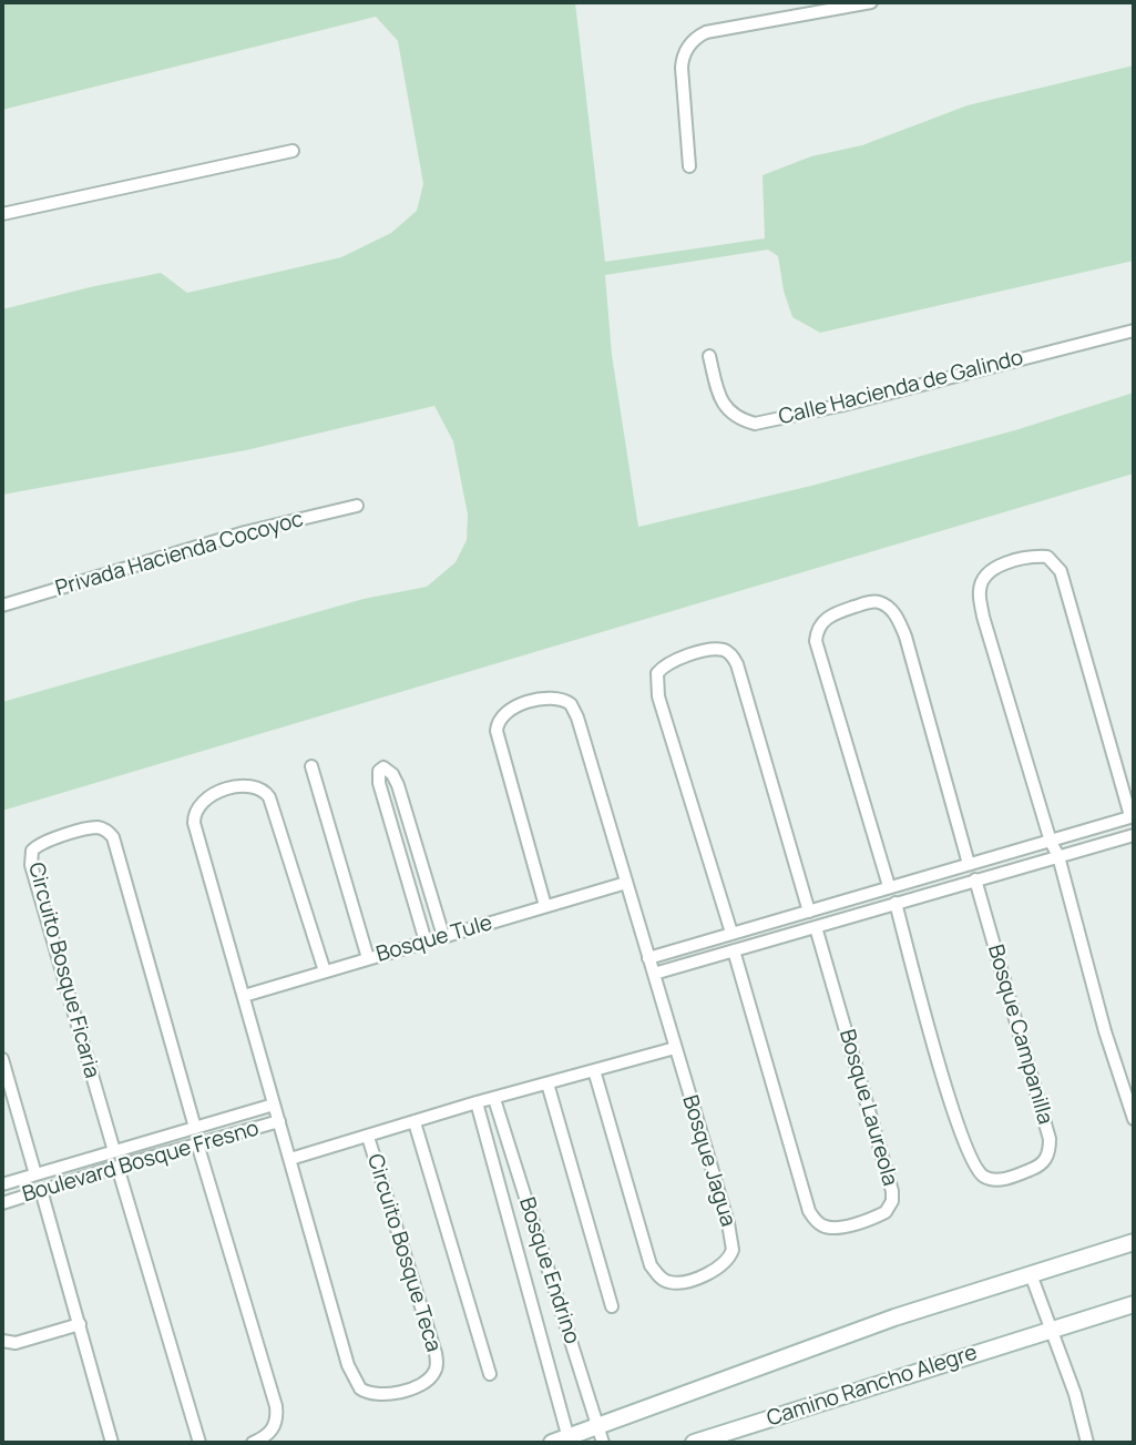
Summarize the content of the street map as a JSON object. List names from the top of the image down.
{
  "streets": {
    "street": [
      "Calle Hacienda de Galindo",
      "Privada Hacienda Cocoyoc",
      "Bosque Tule",
      "Circuito Bosque Ficaria",
      "Bosque Campanilla",
      "Bosque Laureola",
      "Bosque Jagua",
      "Boulevard Bosque Fresno",
      "Circuito Bosque Teca",
      "Bosque Endrino",
      "Camino Rancho Alegre"
    ]
  },
  "crossings": [
    ["Bosque Tule", "Bosque Jagua"],
    ["Circuito Bosque Ficaria", "Boulevard Bosque Fresno"]
  ]
}
